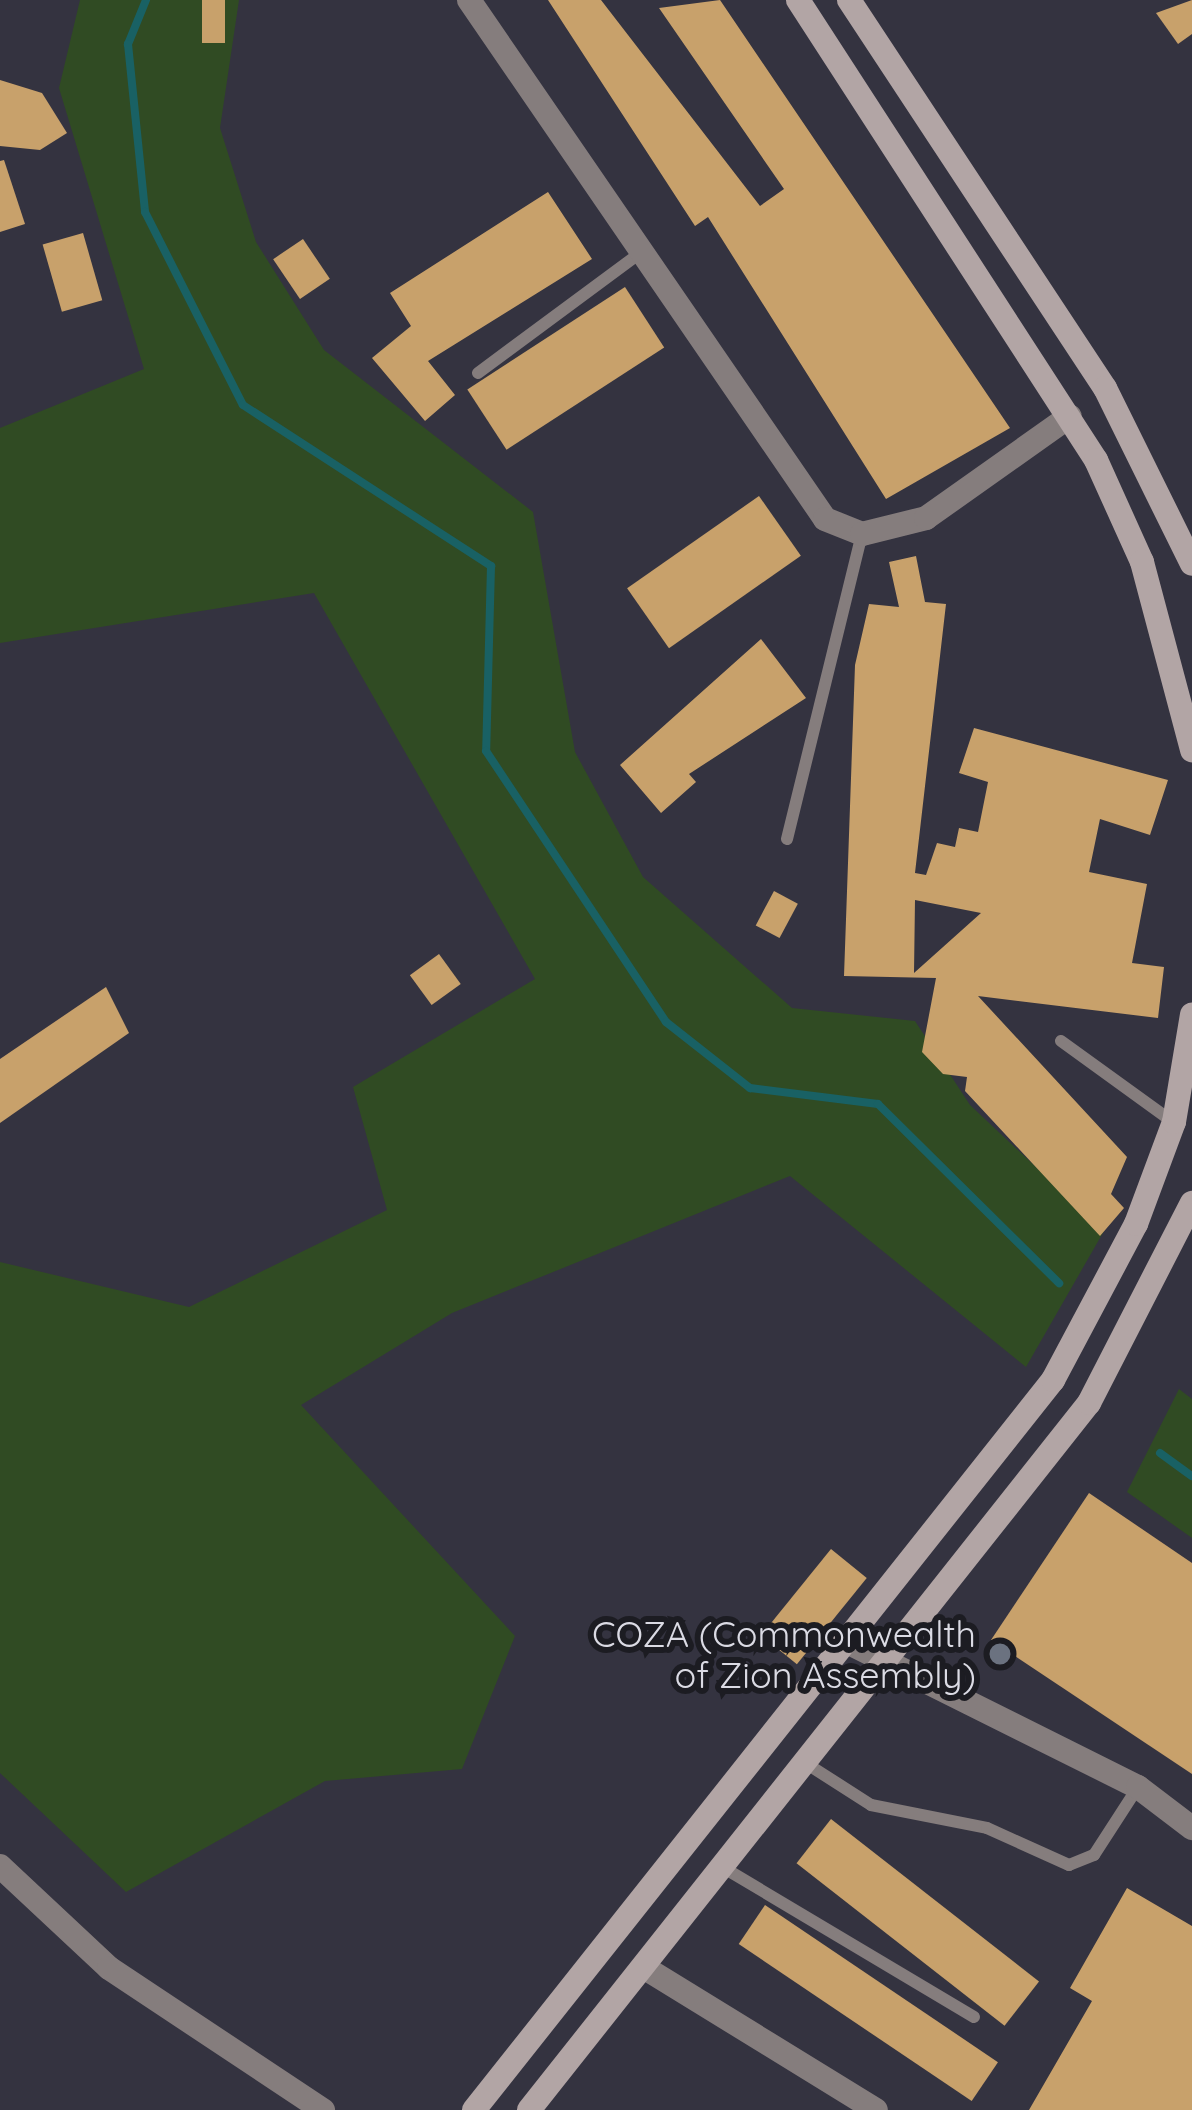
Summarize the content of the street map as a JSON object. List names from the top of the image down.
{
  "places": ["COZA (Commonwealth of Zion Assembly)"]
}
